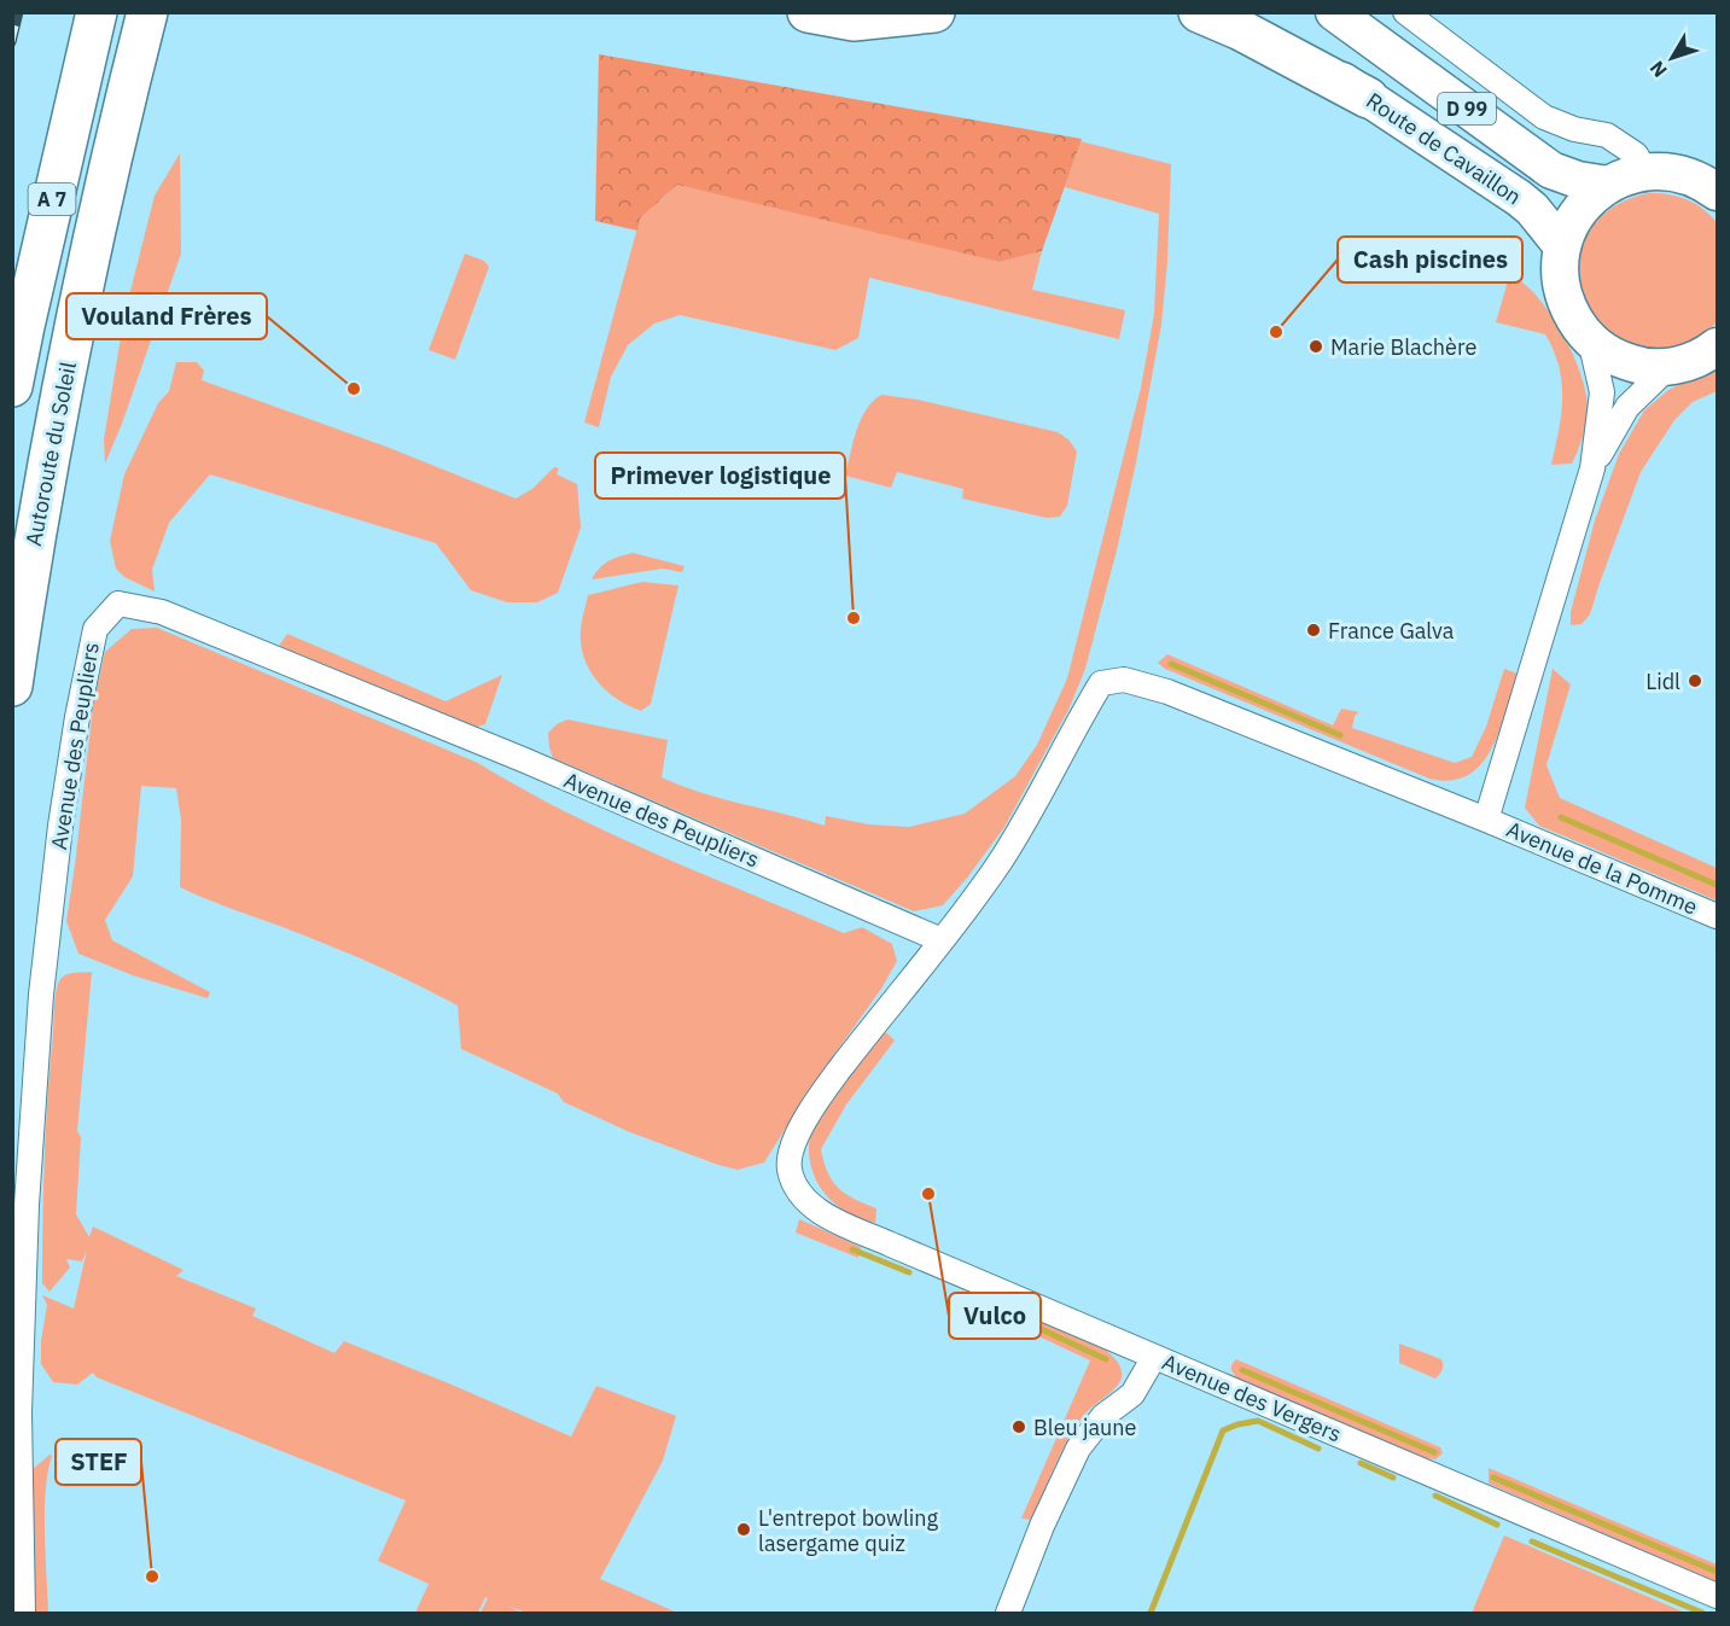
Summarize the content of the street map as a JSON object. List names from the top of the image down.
{
  "streets": {
    "highway": ["A 7", "Autoroute du Soleil"],
    "main road": ["D 99", "Route de Cavaillon"],
    "street": ["Avenue des Peupliers", "Avenue de la Pomme", "Avenue des Vergers"]
  },
  "crossings": [
    ["Avenue des Peupliers", "Avenue de la Pomme"],
    ["Avenue des Peupliers", "Avenue des Vergers"],
    ["Avenue de la Pomme", "Avenue des Vergers"]
  ],
  "places": [
    "Cash piscines",
    "Marie Blachère",
    "Vouland Frères",
    "Primever logistique",
    "France Galva",
    "Lidl",
    "Vulco",
    "Bleu jaune",
    "L'entrepot bowling lasergame quiz",
    "STEF"
  ],
  "north": "bottom left"
}
